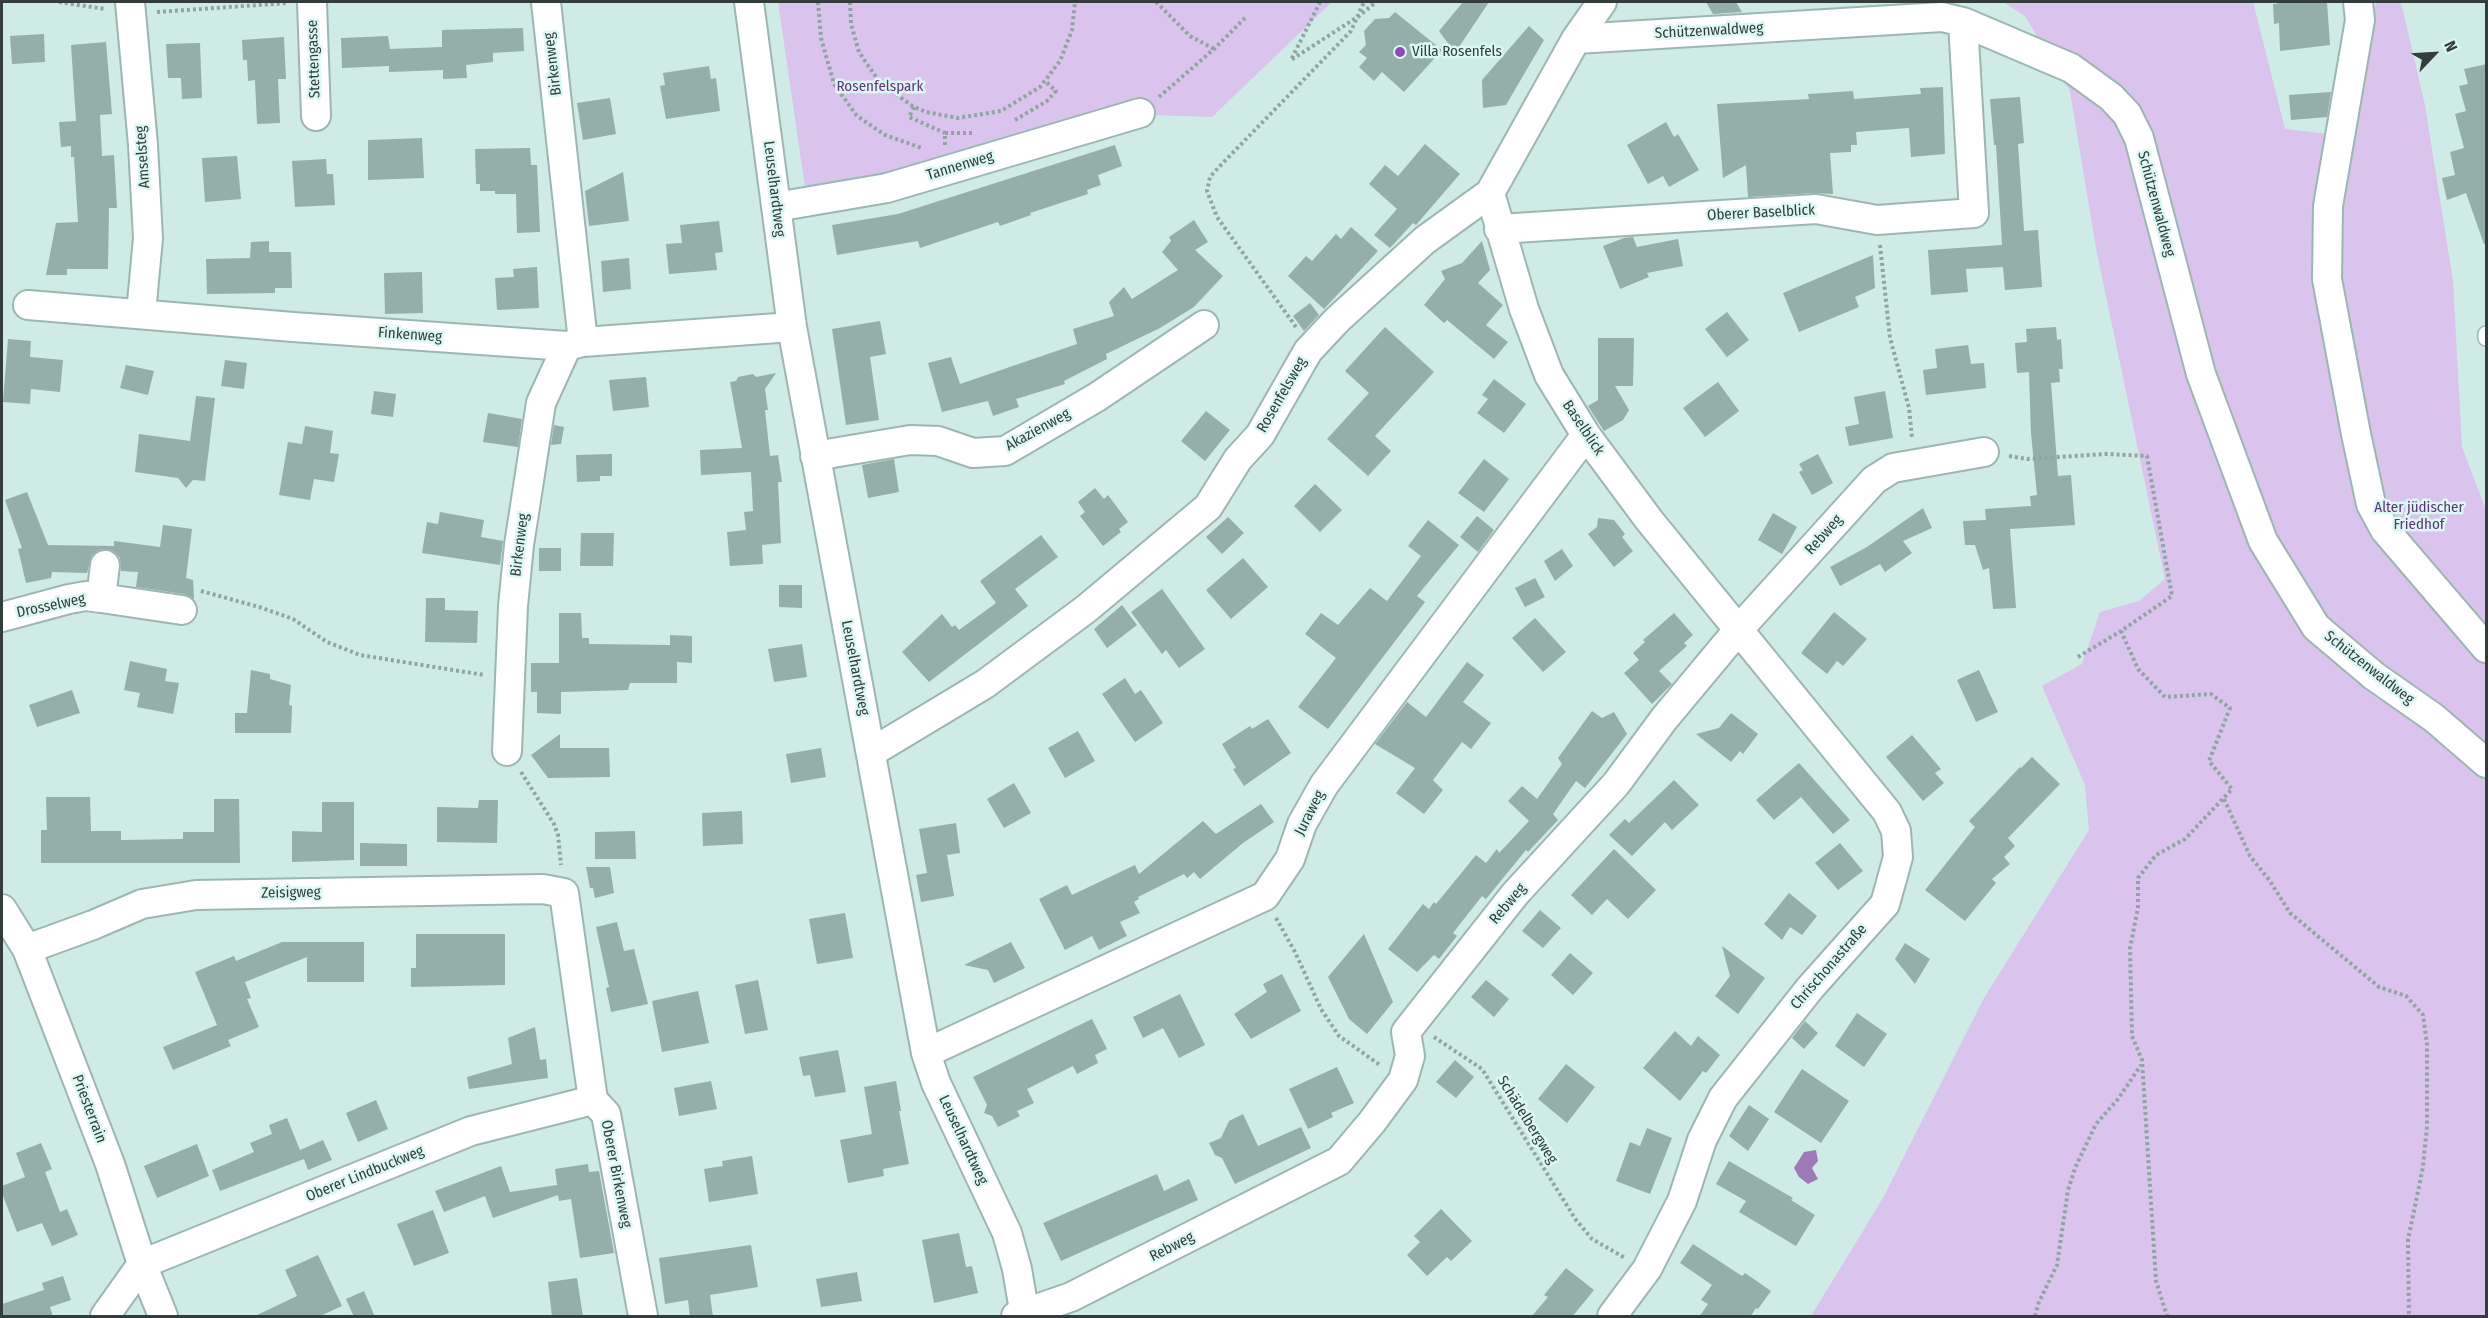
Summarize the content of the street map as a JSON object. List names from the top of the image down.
{
  "streets": {
    "street": [
      "Schützenwaldweg",
      "Stettengasse",
      "Birkenweg",
      "Amselsteg",
      "Tannenweg",
      "Leuselhardtweg",
      "Oberer Baselblick",
      "Finkenweg",
      "Rosenfelsweg",
      "Baselblick",
      "Akazienweg",
      "Rebweg",
      "Drosselweg",
      "Juraweg",
      "Zeisigweg",
      "Chrischonastraße",
      "Priesterrain",
      "Oberer Lindbuckweg",
      "Oberer Birkenweg"
    ],
    "path": ["Schädelbergweg"]
  },
  "crossings": [
    ["Schützenwaldweg", "Oberer Baselblick"],
    ["Schützenwaldweg", "Rosenfelsweg"],
    ["Birkenweg", "Finkenweg"],
    ["Amselsteg", "Finkenweg"],
    ["Tannenweg", "Leuselhardtweg"],
    ["Leuselhardtweg", "Finkenweg"],
    ["Leuselhardtweg", "Rosenfelsweg"],
    ["Leuselhardtweg", "Akazienweg"],
    ["Leuselhardtweg", "Rebweg"],
    ["Leuselhardtweg", "Juraweg"],
    ["Oberer Baselblick", "Baselblick"],
    ["Rosenfelsweg", "Baselblick"],
    ["Baselblick", "Rebweg"],
    ["Baselblick", "Juraweg"],
    ["Baselblick", "Chrischonastraße"],
    ["Rebweg", "Chrischonastraße"],
    ["Rebweg", "Schädelbergweg"],
    ["Zeisigweg", "Priesterrain"],
    ["Zeisigweg", "Oberer Birkenweg"],
    ["Priesterrain", "Oberer Lindbuckweg"],
    ["Oberer Lindbuckweg", "Oberer Birkenweg"]
  ],
  "parks": ["Rosenfelspark", "Alter jüdischer Friedhof"],
  "places": ["Villa Rosenfels"],
  "north": "top right"
}
